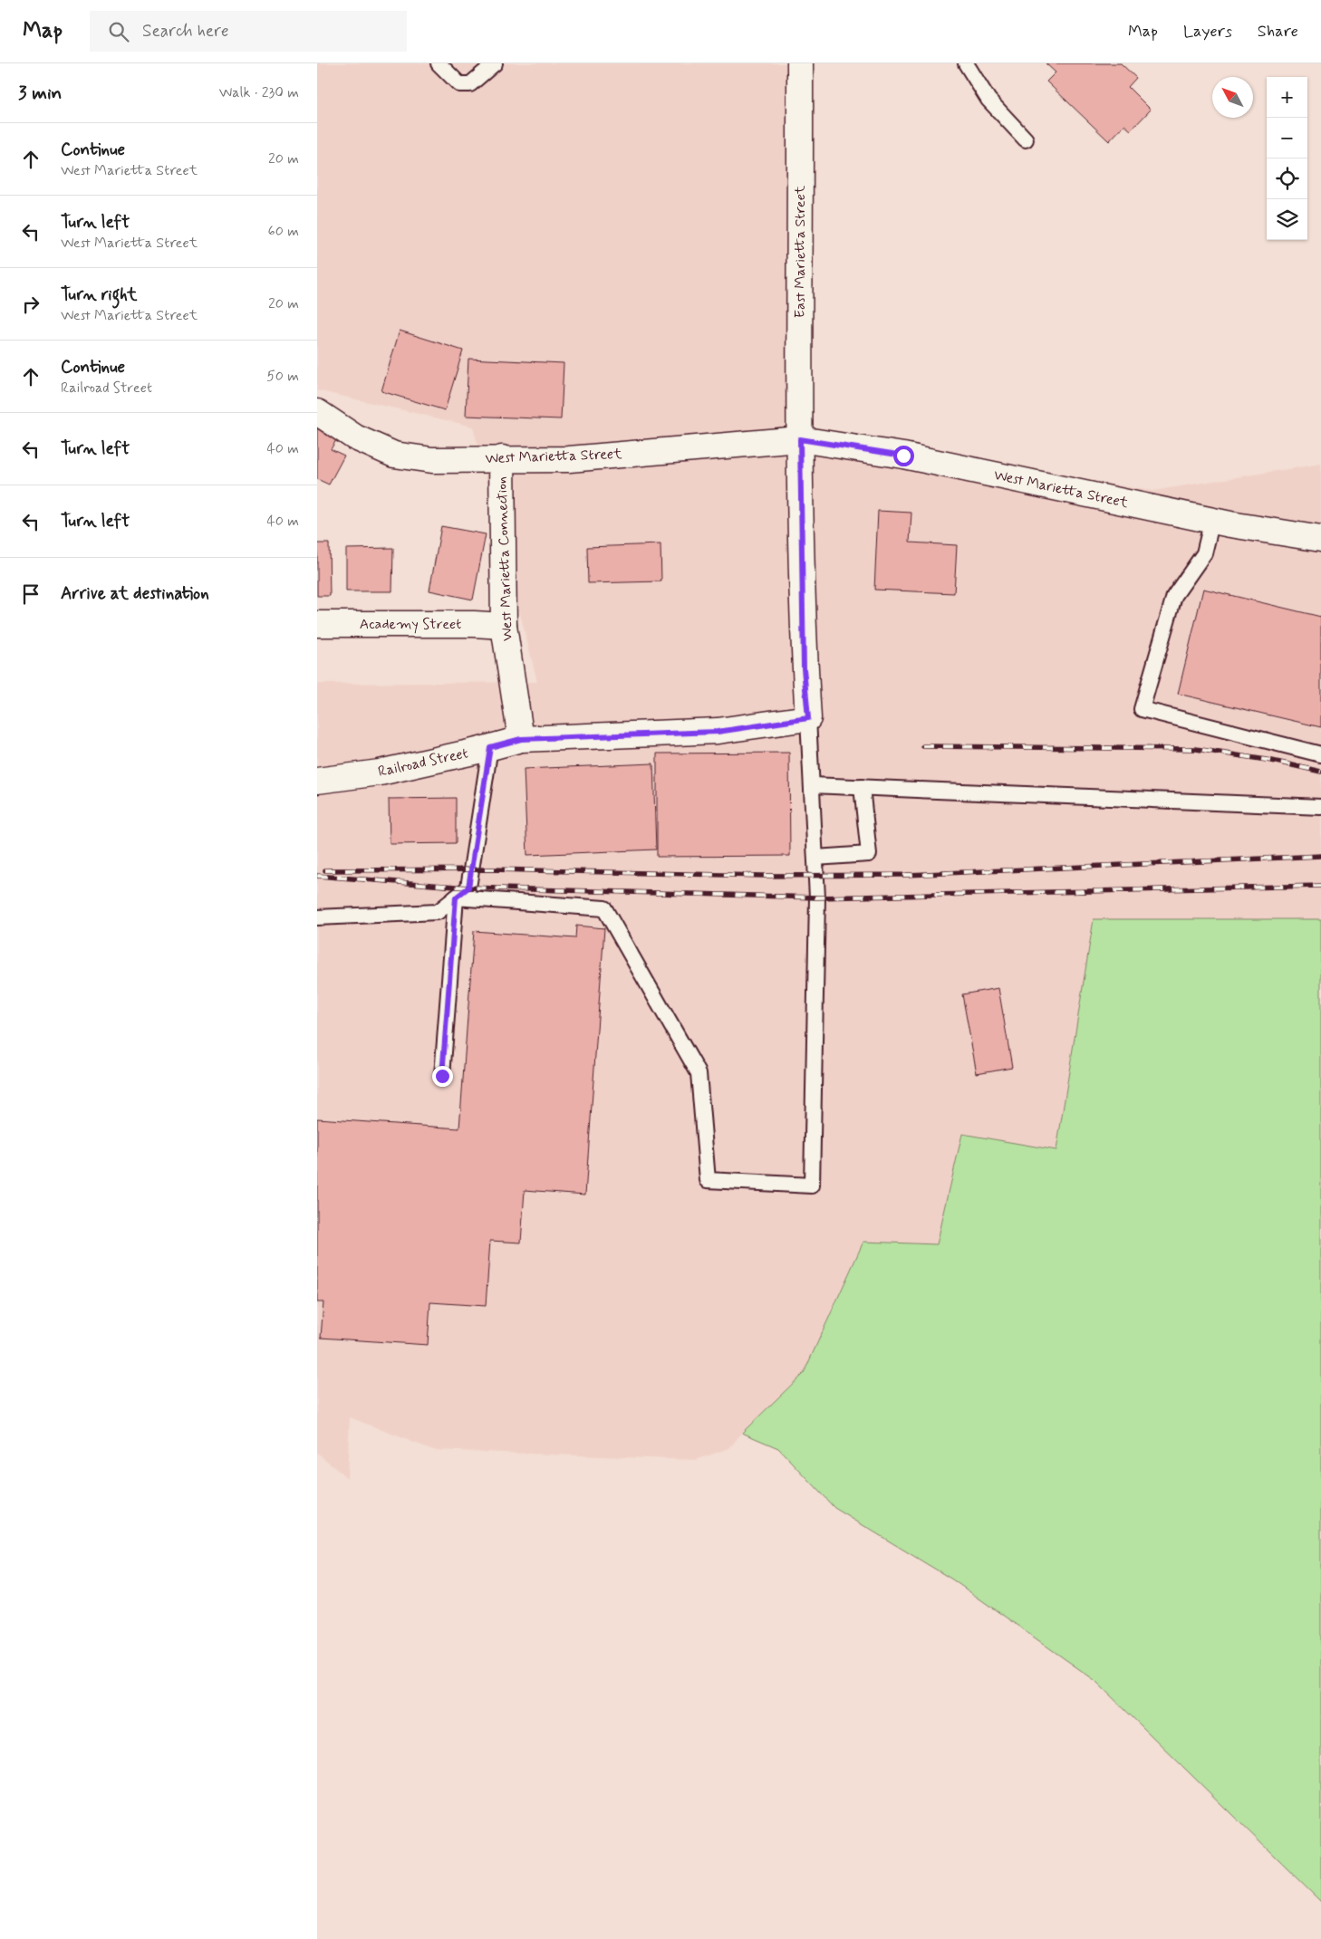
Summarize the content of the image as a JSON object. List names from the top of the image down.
{
  "streets": {
    "street": [
      "East Marietta Street",
      "West Marietta Street",
      "West Marietta Connection",
      "Academy Street",
      "Railroad Street"
    ]
  },
  "crossings": [
    ["East Marietta Street", "West Marietta Street"],
    ["West Marietta Street", "West Marietta Connection"],
    ["West Marietta Connection", "Academy Street"],
    ["West Marietta Connection", "Railroad Street"]
  ],
  "north": "top left",
  "page": {
    "header": "Map",
    "search": "Search here",
    "nav": ["Map", "Layers", "Share"],
    "heading": ["3 min", "Walk · 230 m"],
    "map_buttons": ["+", "−"],
    "list": [
      ["Continue", "West Marietta Street", "20 m"],
      ["Turn left", "West Marietta Street", "60 m"],
      ["Turn right", "West Marietta Street", "20 m"],
      ["Continue", "Railroad Street", "50 m"],
      ["Turn left", "40 m"],
      ["Turn left", "40 m"],
      "Arrive at destination"
    ]
  }
}
